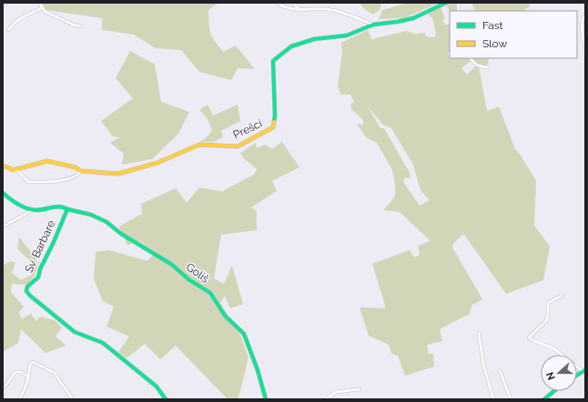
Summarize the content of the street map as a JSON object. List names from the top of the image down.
{
  "streets": {
    "street": ["Prešci", "Sv. Barbare", "Goliš"]
  },
  "crossings": [
    ["Sv. Barbare", "Goliš"]
  ],
  "legend": ["Fast", "Slow"],
  "north": "left"
}
